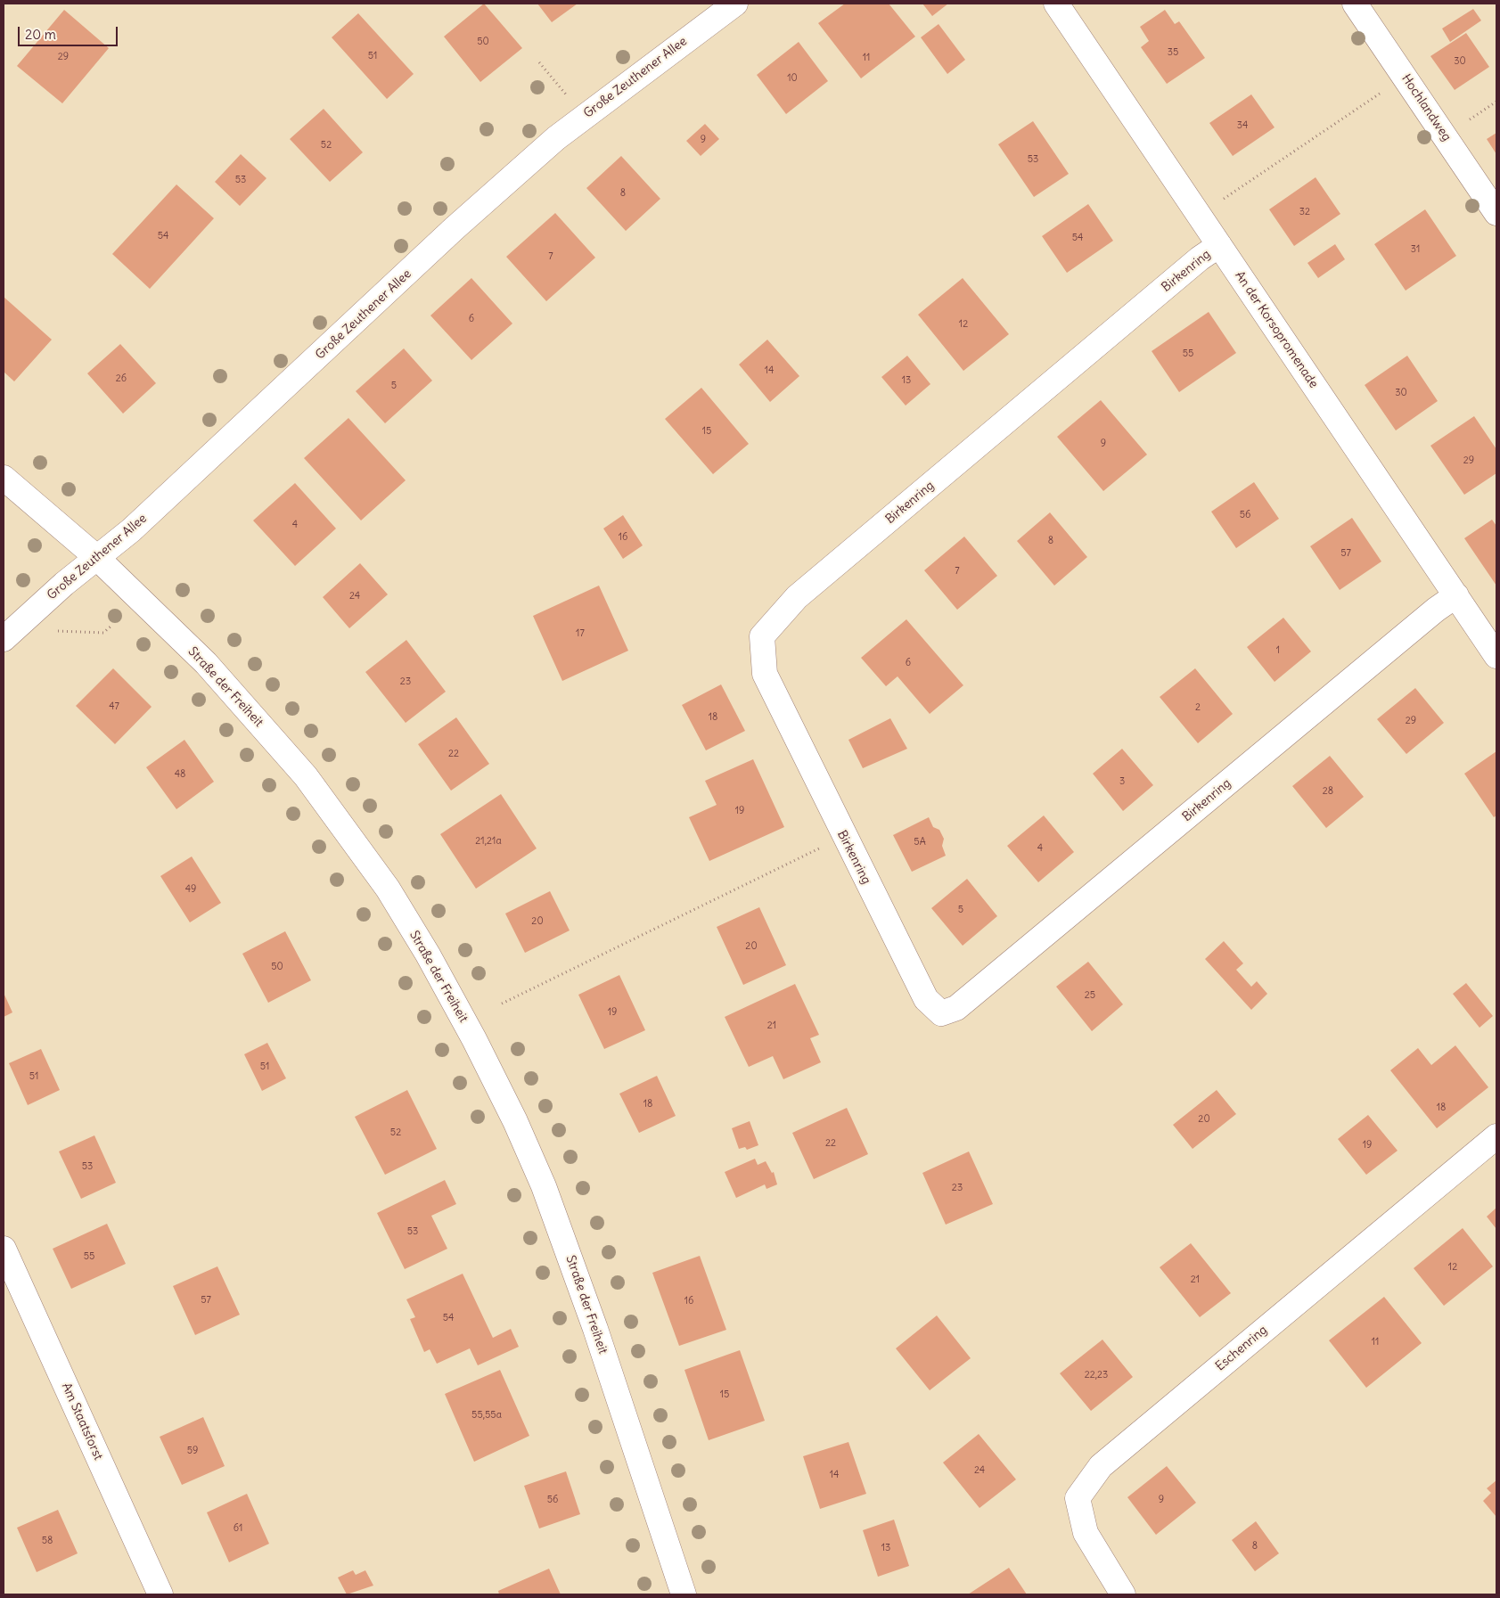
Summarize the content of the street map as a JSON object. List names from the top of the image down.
{
  "streets": {
    "street": [
      "Große Zeuthener Allee",
      "Hochlandweg",
      "Birkenring",
      "An der Korsopromenade",
      "Straße der Freiheit",
      "Eschenring",
      "Am Staatsforst"
    ]
  },
  "crossings": [
    ["Große Zeuthener Allee", "Straße der Freiheit"],
    ["Birkenring", "An der Korsopromenade"]
  ],
  "house_numbers": [
    "50",
    "35",
    "51",
    "29",
    "11",
    "30",
    "10",
    "34",
    "9",
    "52",
    "53",
    "53",
    "8",
    "32",
    "54",
    "54",
    "31",
    "7",
    "6",
    "12",
    "55",
    "14",
    "26",
    "13",
    "5",
    "30",
    "15",
    "9",
    "29",
    "56",
    "4",
    "16",
    "8",
    "57",
    "7",
    "24",
    "17",
    "1",
    "6",
    "23",
    "47",
    "2",
    "18",
    "29",
    "22",
    "48",
    "3",
    "28",
    "19",
    "21,21a",
    "5A",
    "4",
    "49",
    "5",
    "20",
    "20",
    "50",
    "25",
    "19",
    "21",
    "51",
    "51",
    "18",
    "18",
    "20",
    "52",
    "22",
    "19",
    "53",
    "23",
    "53",
    "55",
    "12",
    "21",
    "57",
    "16",
    "54",
    "11",
    "22,23",
    "15",
    "55,55a",
    "59",
    "24",
    "14",
    "56",
    "9",
    "61",
    "58",
    "8",
    "13"
  ],
  "scale_bar": "20 m"
}
